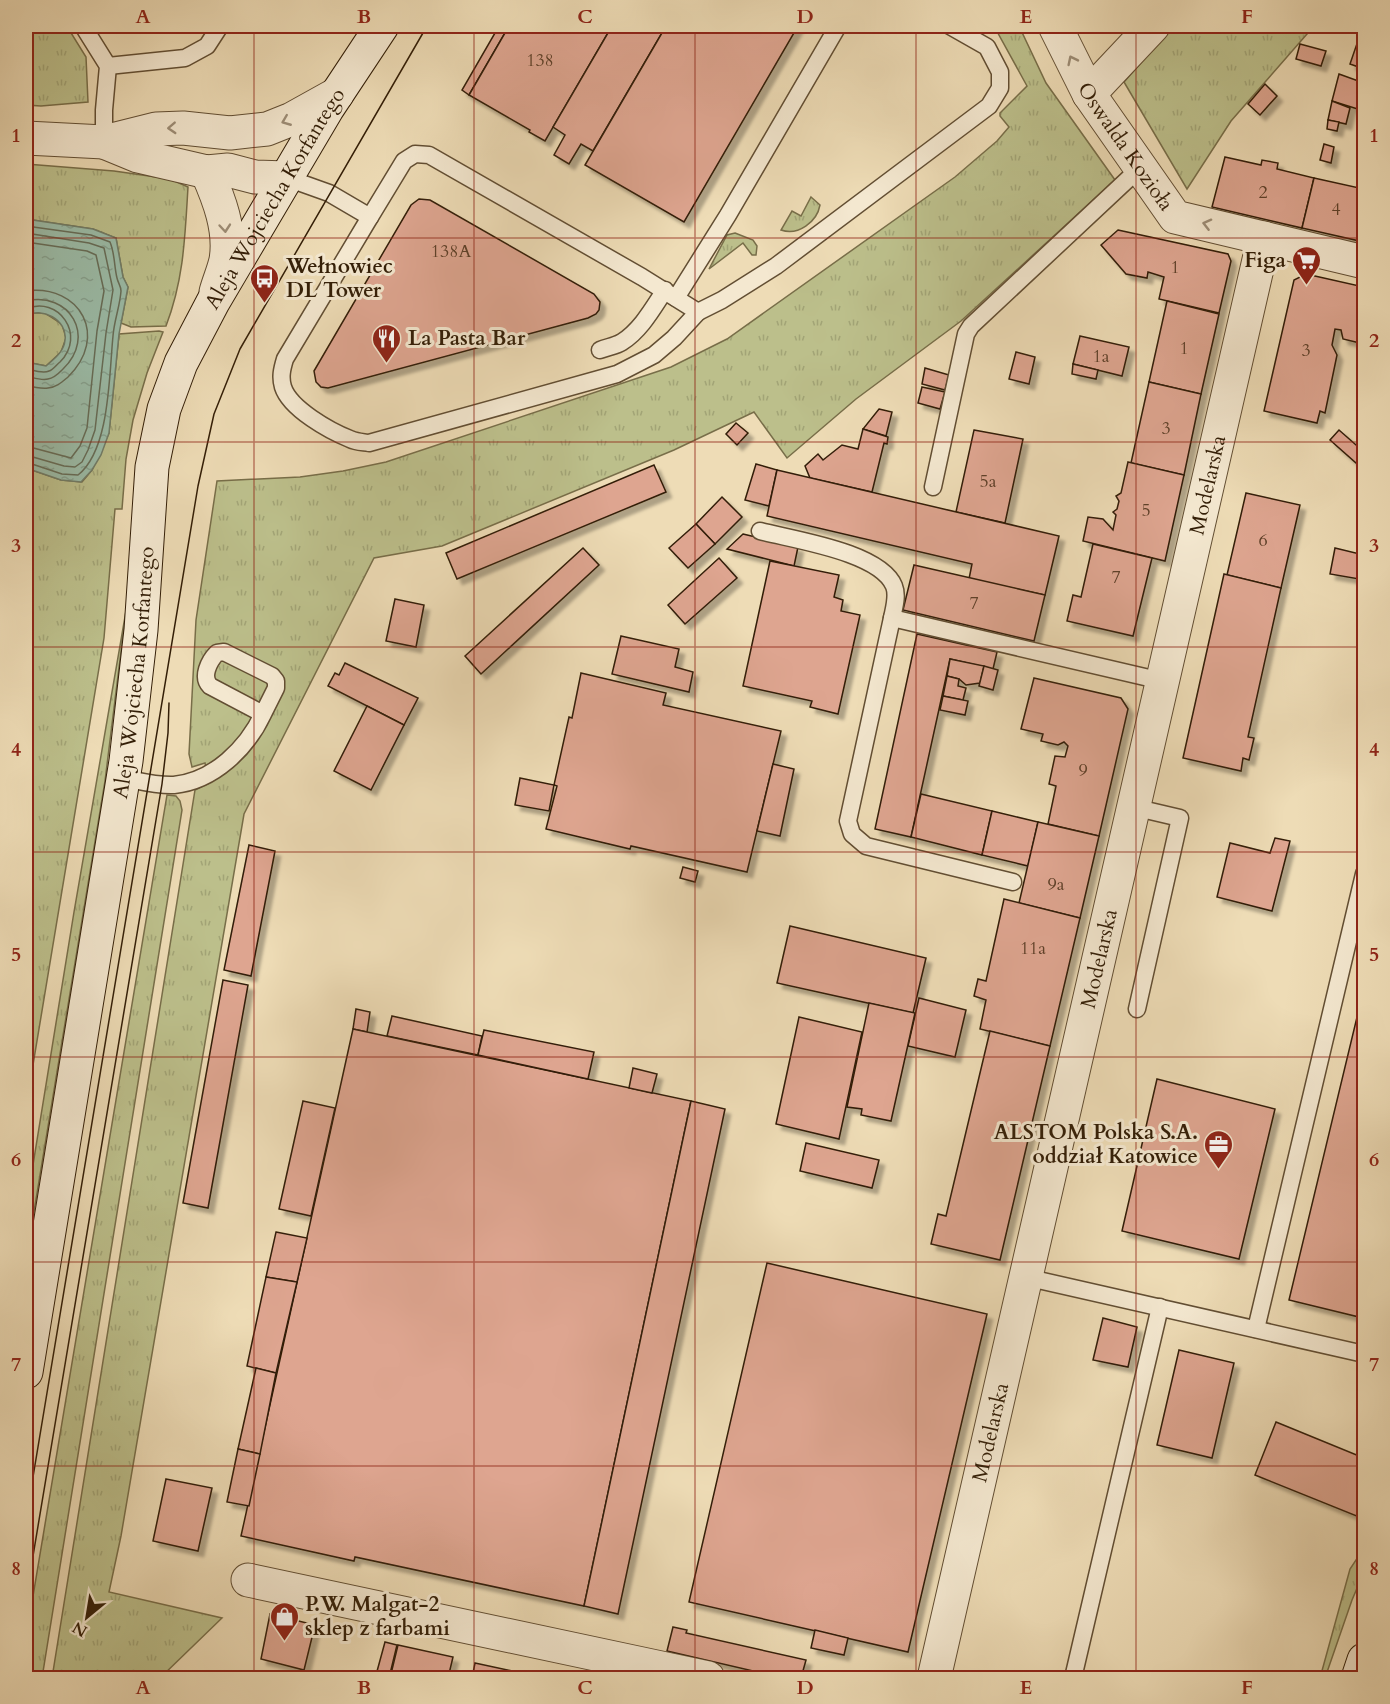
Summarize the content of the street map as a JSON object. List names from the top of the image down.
{
  "streets": {
    "street": ["Oswalda Kozioła", "Aleja Wojciecha Korfantego", "Modelarska"]
  },
  "crossings": [
    ["Oswalda Kozioła", "Modelarska"]
  ],
  "one_way": ["Oswalda Kozioła"],
  "places": {
    "supermarket": ["Figa"],
    "bus stop": ["Wełnowiec DL Tower"],
    "restaurant": ["La Pasta Bar"],
    "office": ["ALSTOM Polska S.A. oddział Katowice"],
    "shop": ["P.W. Malgat-2 sklep z farbami"]
  },
  "house_numbers": [
    "138",
    "2",
    "4",
    "138A",
    "1",
    "1",
    "3",
    "1a",
    "3",
    "5a",
    "5",
    "6",
    "7",
    "7",
    "9",
    "9a",
    "11a"
  ],
  "north": "bottom left",
  "grid": {
    "columns": [
      "A",
      "B",
      "C",
      "D",
      "E",
      "F"
    ],
    "rows": [
      "1",
      "2",
      "3",
      "4",
      "5",
      "6",
      "7",
      "8"
    ]
  }
}
